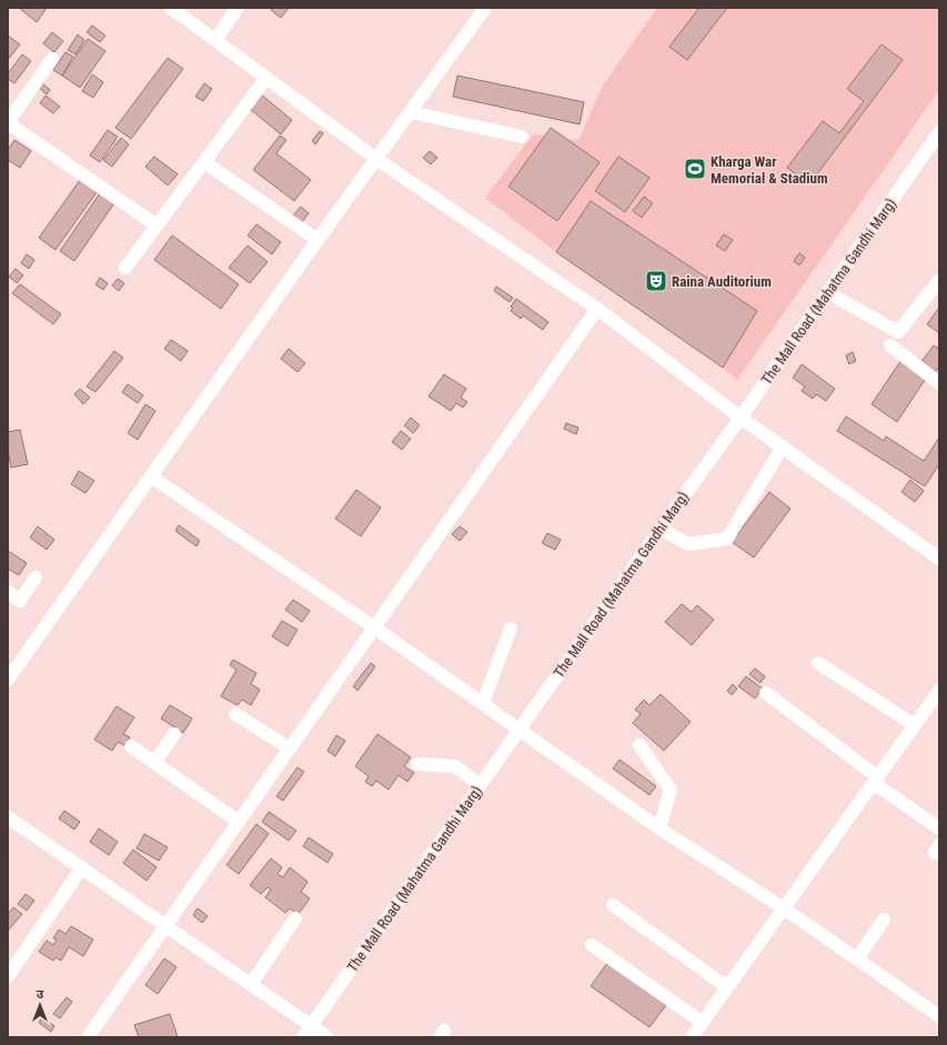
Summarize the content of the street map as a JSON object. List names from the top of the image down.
{
  "streets": {
    "street": ["The Mall Road (Mahatma Gandhi Marg)"]
  },
  "places": {
    "sports": ["Kharga War Memorial & Stadium"],
    "theatre": ["Raina Auditorium"]
  },
  "north": "top"
}
